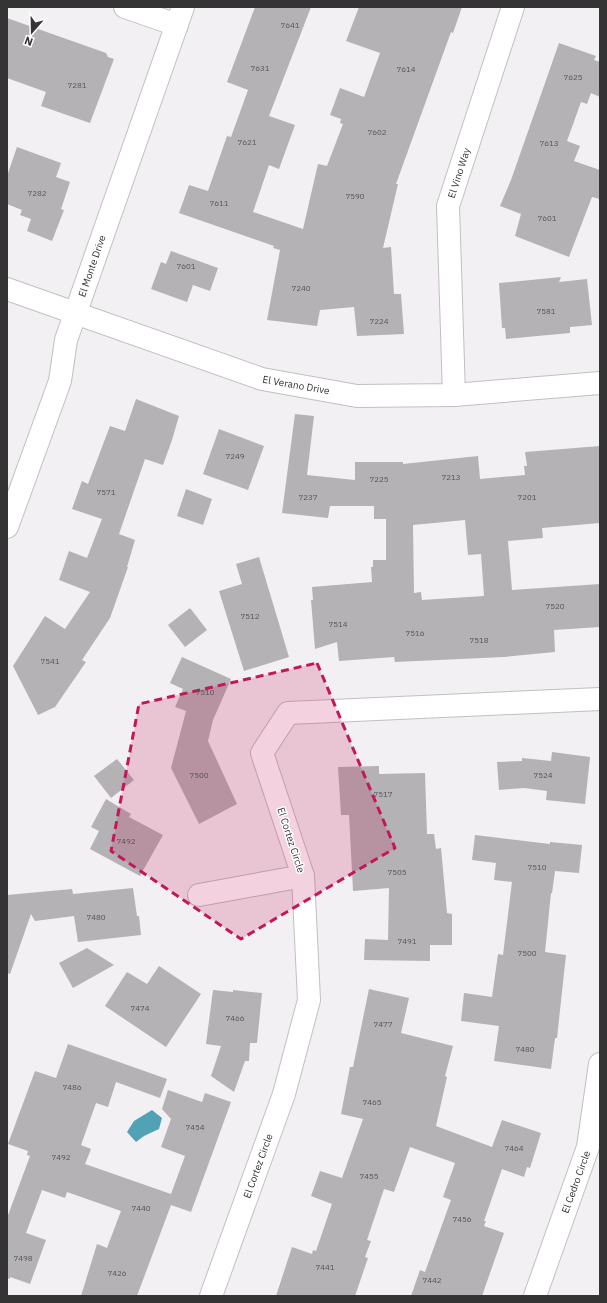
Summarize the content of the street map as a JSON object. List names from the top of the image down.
{
  "streets": {
    "street": [
      "El Vino Way",
      "El Monte Drive",
      "El Verano Drive",
      "El Cortez Circle",
      "El Cedro Circle"
    ]
  },
  "crossings": [
    ["El Vino Way", "El Verano Drive"],
    ["El Monte Drive", "El Verano Drive"]
  ],
  "house_numbers": [
    "7641",
    "7631",
    "7614",
    "7625",
    "7281",
    "7602",
    "7621",
    "7613",
    "7282",
    "7590",
    "7611",
    "7601",
    "7601",
    "7240",
    "7581",
    "7224",
    "7249",
    "7213",
    "7225",
    "7571",
    "7237",
    "7201",
    "7520",
    "7512",
    "7514",
    "7516",
    "7518",
    "7541",
    "7510",
    "7500",
    "7524",
    "7517",
    "7492",
    "7510",
    "7505",
    "7480",
    "7491",
    "7500",
    "7474",
    "7466",
    "7477",
    "7480",
    "7486",
    "7465",
    "7454",
    "7464",
    "7492",
    "7455",
    "7440",
    "7456",
    "7498",
    "7441",
    "7426",
    "7442"
  ],
  "north": "bottom"
}
